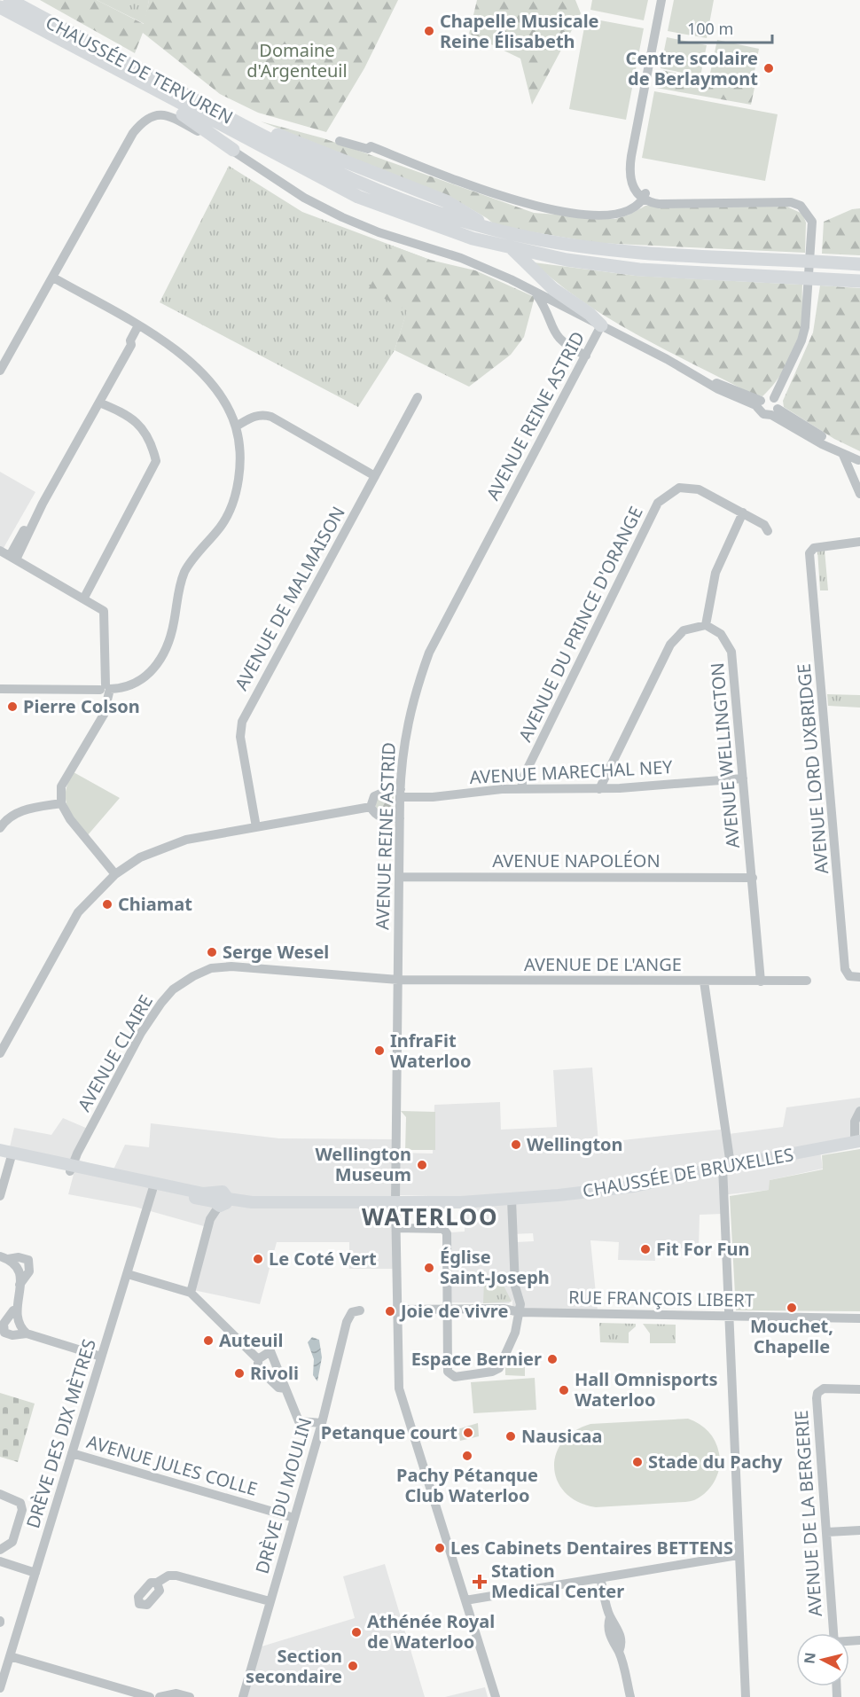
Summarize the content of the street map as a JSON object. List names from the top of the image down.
{
  "streets": {
    "highway": ["CHAUSSÉE DE TERVUREN"],
    "main road": ["CHAUSSÉE DE BRUXELLES"],
    "street": [
      "AVENUE REINE ASTRID",
      "AVENUE DE MALMAISON",
      "AVENUE DU PRINCE D'ORANGE",
      "AVENUE WELLINGTON",
      "AVENUE LORD UXBRIDGE",
      "AVENUE MARECHAL NEY",
      "AVENUE NAPOLÉON",
      "AVENUE DE L'ANGE",
      "AVENUE CLAIRE",
      "RUE FRANÇOIS LIBERT",
      "DRÈVE DES DIX MÈTRES",
      "AVENUE JULES COLLE",
      "DRÈVE DU MOULIN",
      "AVENUE DE LA BERGERIE"
    ]
  },
  "crossings": [
    ["AVENUE REINE ASTRID", "AVENUE MARECHAL NEY"],
    ["AVENUE REINE ASTRID", "AVENUE NAPOLÉON"],
    ["AVENUE REINE ASTRID", "AVENUE DE L'ANGE"],
    ["AVENUE REINE ASTRID", "AVENUE CLAIRE"],
    ["AVENUE REINE ASTRID", "CHAUSSÉE DE BRUXELLES"],
    ["AVENUE REINE ASTRID", "RUE FRANÇOIS LIBERT"],
    ["AVENUE DU PRINCE D'ORANGE", "AVENUE MARECHAL NEY"],
    ["AVENUE WELLINGTON", "AVENUE MARECHAL NEY"],
    ["AVENUE WELLINGTON", "AVENUE NAPOLÉON"],
    ["AVENUE WELLINGTON", "AVENUE DE L'ANGE"],
    ["AVENUE DE L'ANGE", "AVENUE CLAIRE"],
    ["AVENUE CLAIRE", "CHAUSSÉE DE BRUXELLES"],
    ["CHAUSSÉE DE BRUXELLES", "DRÈVE DES DIX MÈTRES"],
    ["DRÈVE DES DIX MÈTRES", "AVENUE JULES COLLE"],
    ["AVENUE JULES COLLE", "DRÈVE DU MOULIN"]
  ],
  "districts": ["WATERLOO"],
  "parks": ["Domaine d'Argenteuil"],
  "places": {
    "other": [
      "Chapelle Musicale Reine Élisabeth",
      "Centre scolaire de Berlaymont",
      "Pierre Colson",
      "Chiamat",
      "Serge Wesel",
      "InfraFit Waterloo",
      "Wellington",
      "Wellington Museum",
      "Fit For Fun",
      "Le Coté Vert",
      "Église Saint-Joseph",
      "Mouchet, Chapelle",
      "Joie de vivre",
      "Auteuil",
      "Espace Bernier",
      "Rivoli",
      "Hall Omnisports Waterloo",
      "Petanque court",
      "Nausicaa",
      "Pachy Pétanque Club Waterloo",
      "Stade du Pachy",
      "Les Cabinets Dentaires BETTENS",
      "Athénée Royal de Waterloo",
      "Section secondaire"
    ],
    "health": ["Station Medical Center"]
  },
  "scale_bar": "100 m",
  "north": "left"
}
